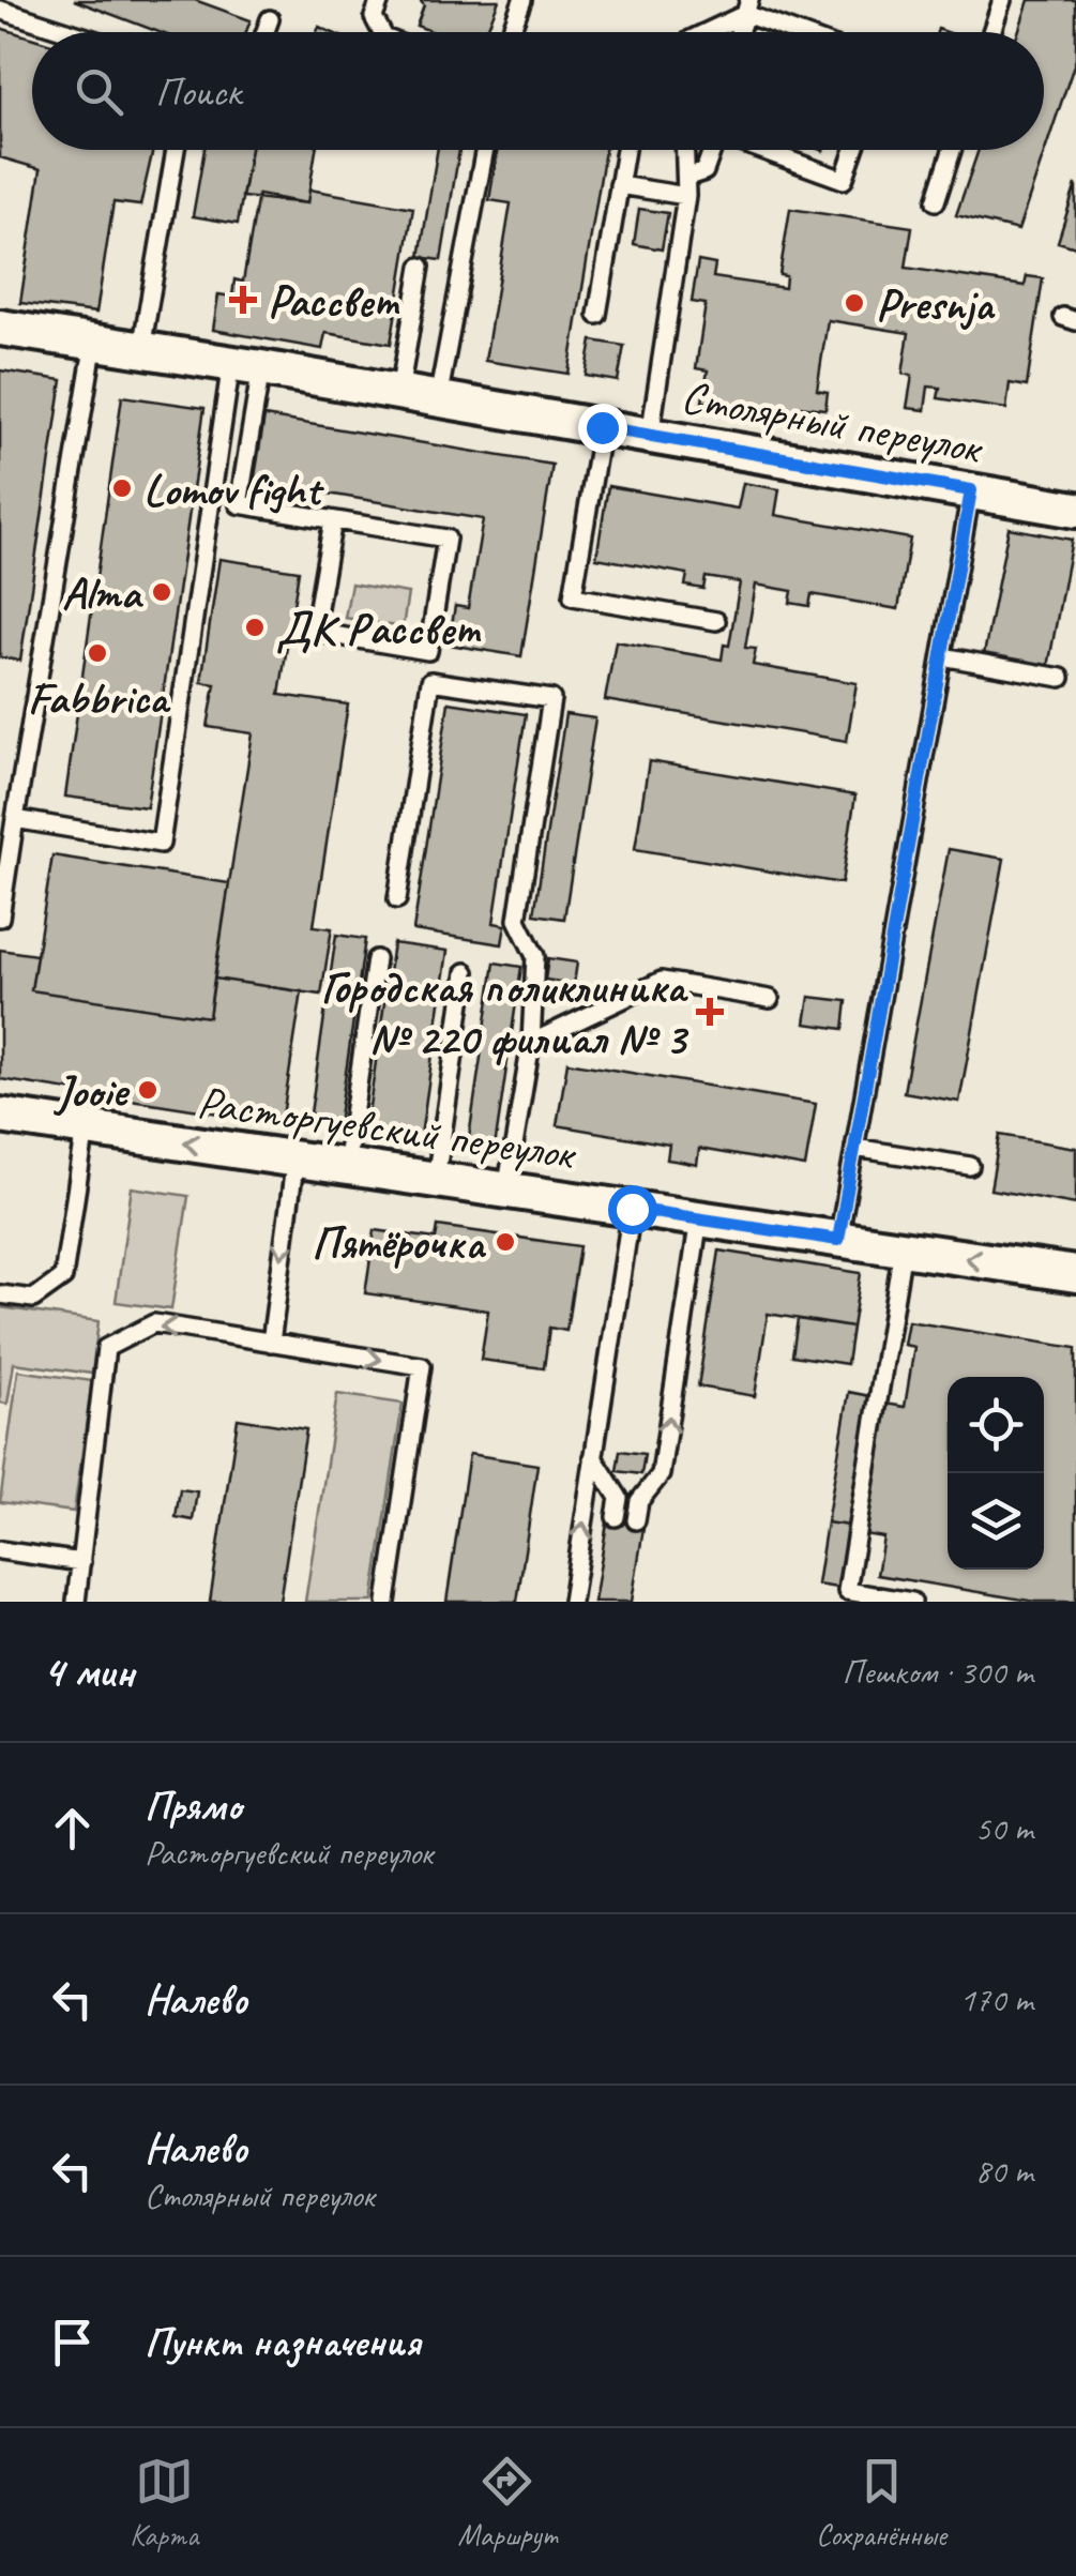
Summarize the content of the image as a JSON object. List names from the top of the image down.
{
  "streets": {
    "street": ["Столярный переулок", "Расторгуевский переулок"]
  },
  "one_way": ["Расторгуевский переулок"],
  "places": {
    "health": ["Рассвет", "Городская поликлиника № 220 филиал № 3"],
    "other": [
      "Presnja",
      "Lomov fight",
      "Alma",
      "ДК Рассвет",
      "Fabbrica",
      "Jooie",
      "Пятёрочка"
    ]
  },
  "page": {
    "search": "Поиск",
    "heading": ["4 мин", "Пешком · 300 m"],
    "list": [
      ["Прямо", "Расторгуевский переулок", "50 m"],
      ["Налево", "170 m"],
      ["Налево", "Столярный переулок", "80 m"],
      "Пункт назначения"
    ],
    "nav": ["Карта", "Маршрут", "Сохранённые"]
  }
}
